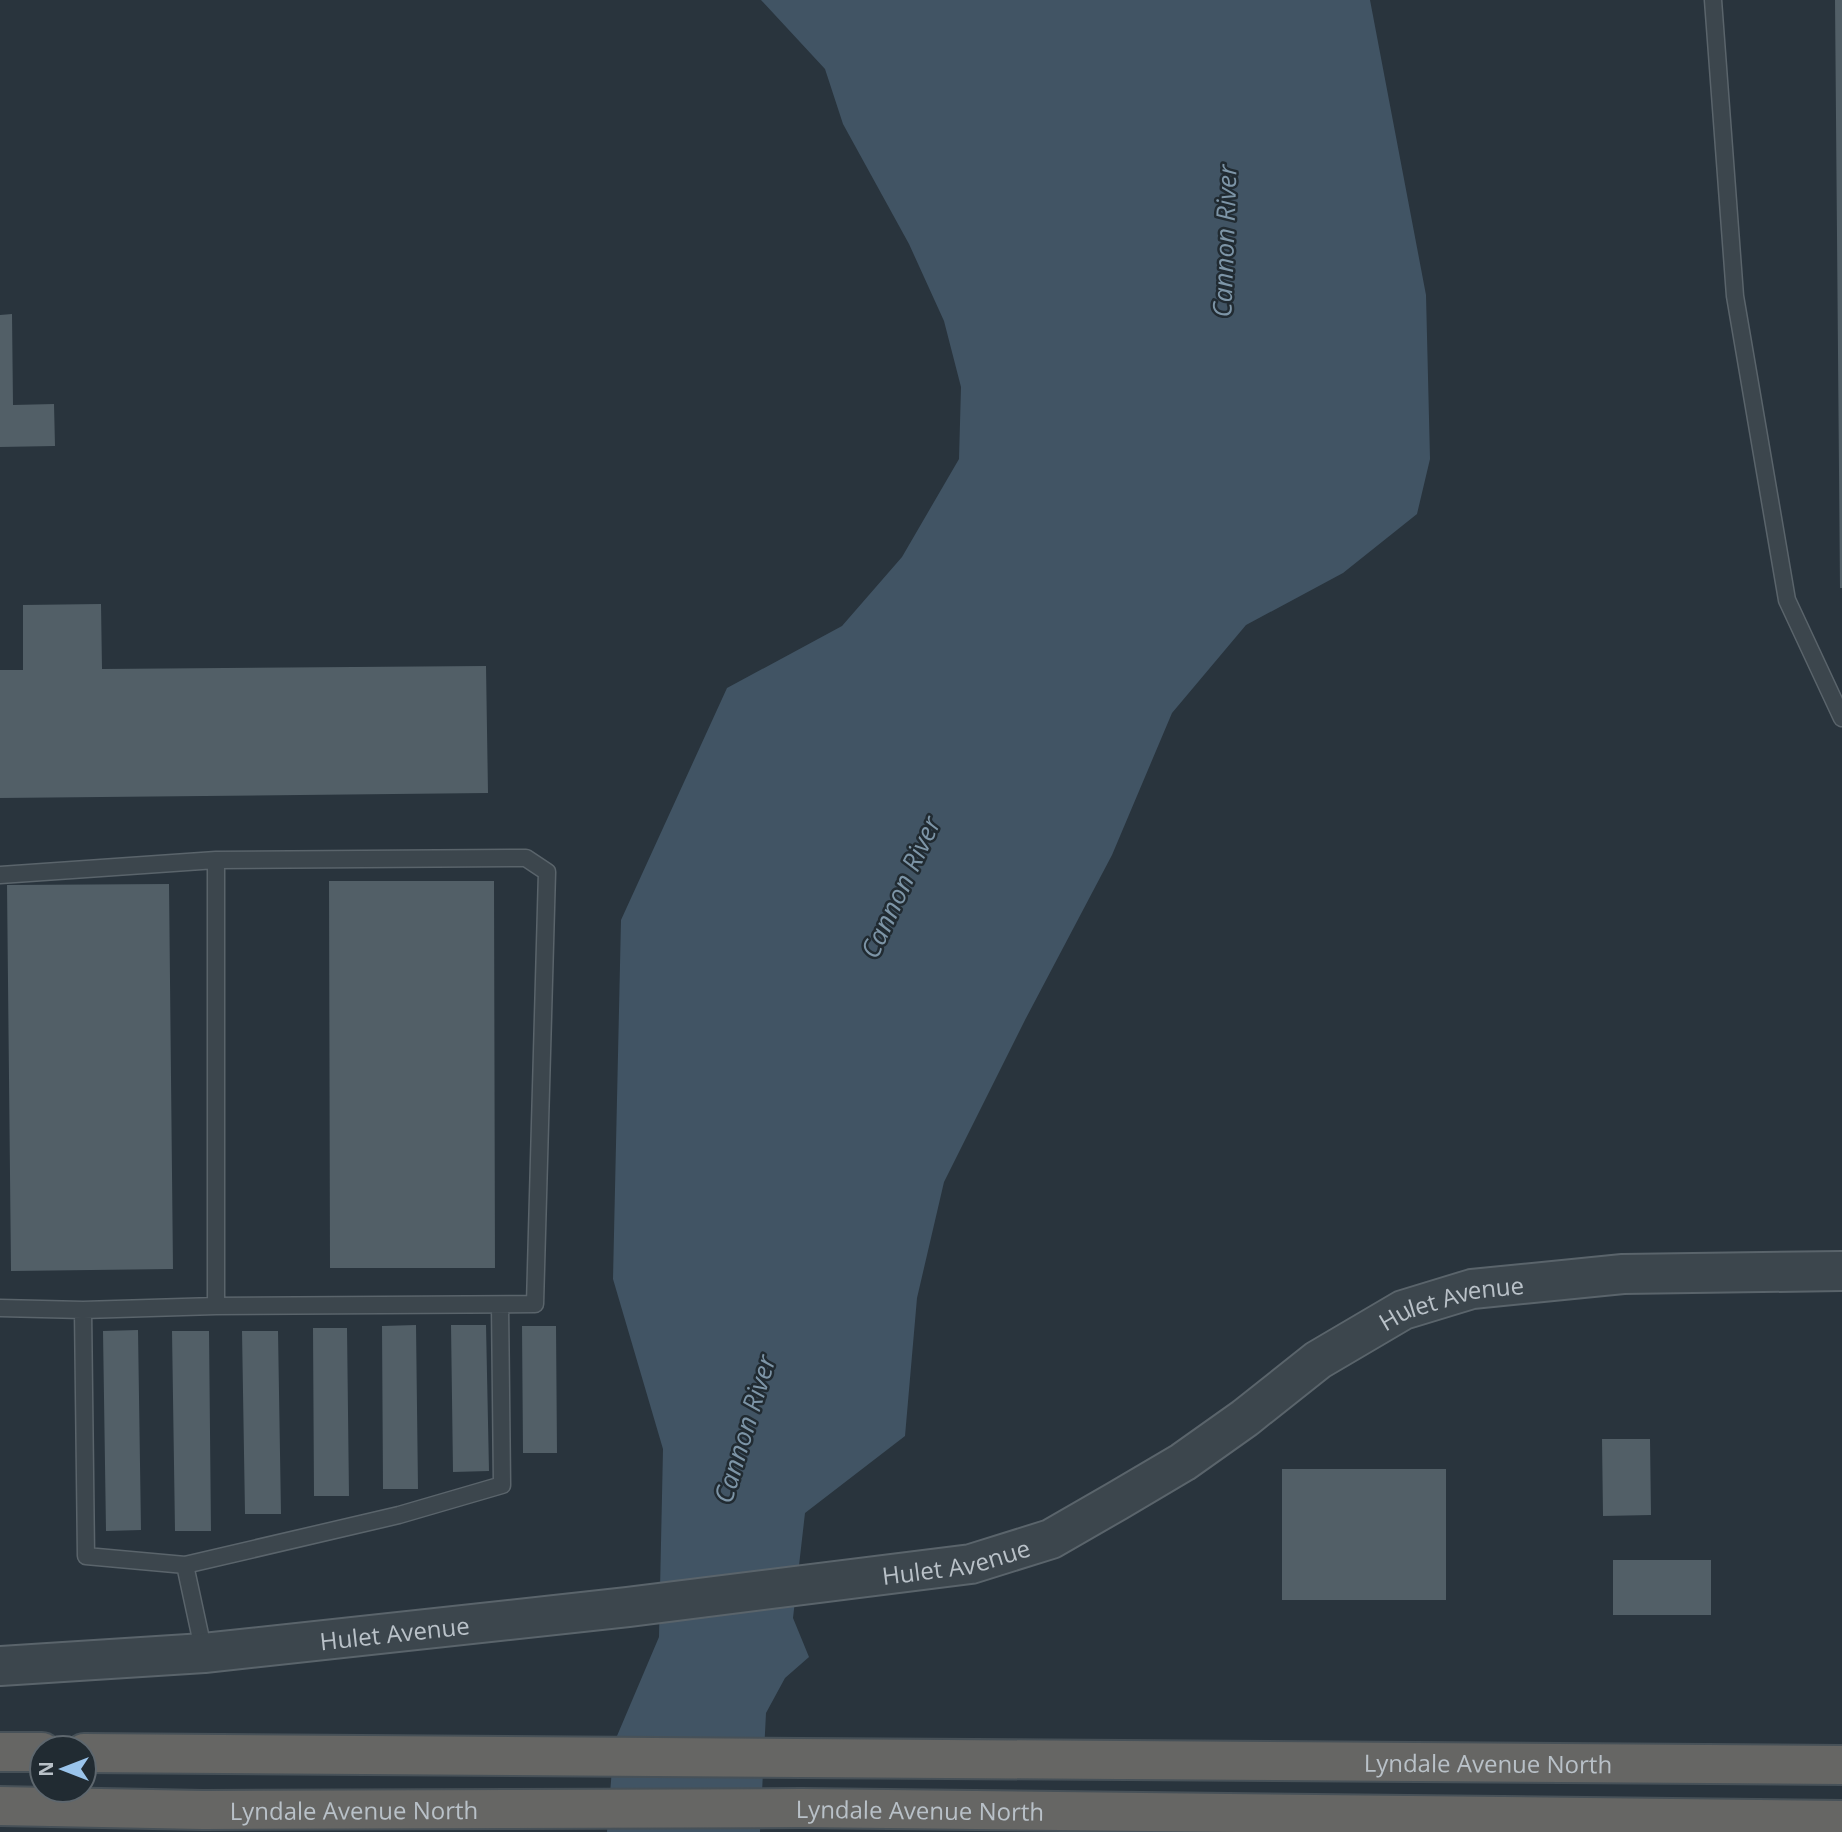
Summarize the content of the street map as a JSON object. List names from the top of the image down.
{
  "streets": {
    "highway": ["Lyndale Avenue North"],
    "street": ["Hulet Avenue"]
  },
  "water": ["Cannon River"],
  "north": "left"
}
